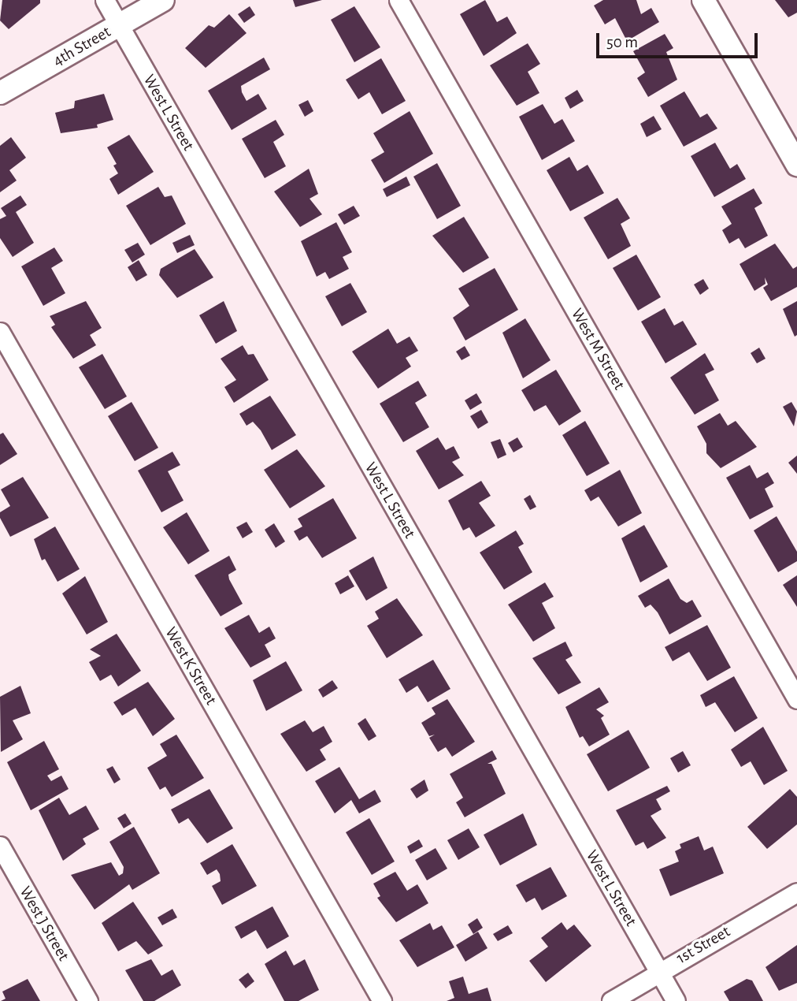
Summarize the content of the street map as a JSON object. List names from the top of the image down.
{
  "streets": {
    "street": [
      "4th Street",
      "West L Street",
      "West M Street",
      "West K Street",
      "West J Street",
      "1st Street"
    ]
  },
  "crossings": [
    ["4th Street", "West L Street"],
    ["West L Street", "1st Street"]
  ],
  "scale_bar": "50 m"
}
